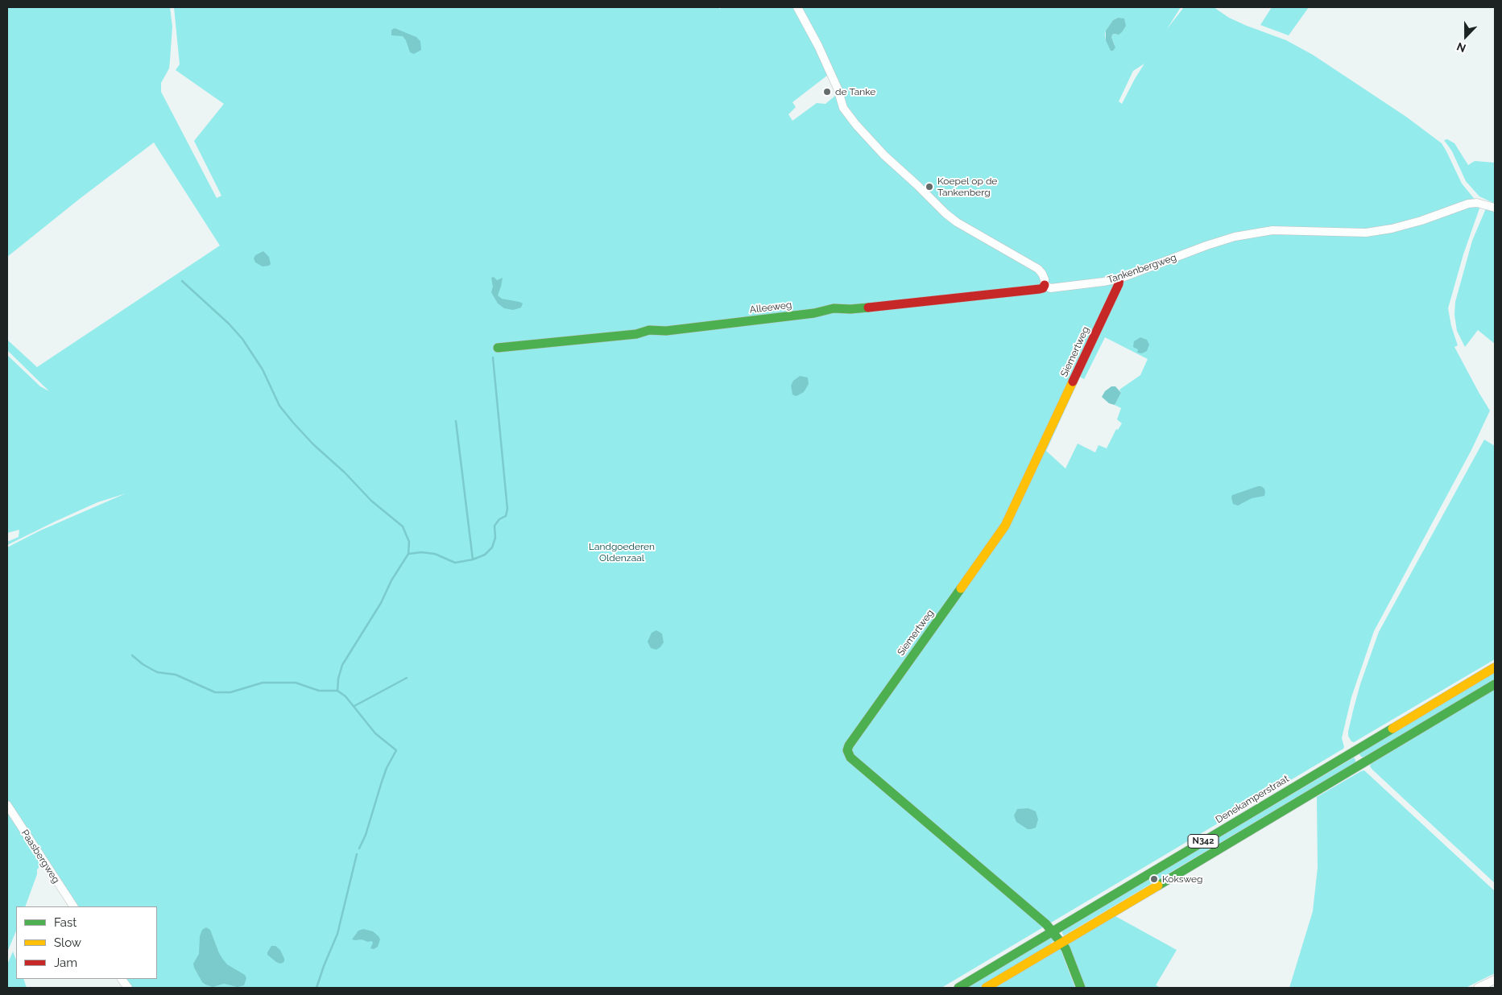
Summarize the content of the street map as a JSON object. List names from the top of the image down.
{
  "streets": {
    "street": [
      "Tankenbergweg",
      "Alleeweg",
      "Siemertweg",
      "Denekamperstraat",
      "N342",
      "Paasbergweg"
    ]
  },
  "crossings": [
    ["Tankenbergweg", "Alleeweg"],
    ["Tankenbergweg", "Siemertweg"],
    ["Siemertweg", "Denekamperstraat"]
  ],
  "parks": ["Landgoederen Oldenzaal"],
  "places": ["de Tanke", "Koepel op de Tankenberg", "Koksweg"],
  "legend": ["Fast", "Slow", "Jam"],
  "north": "bottom"
}
